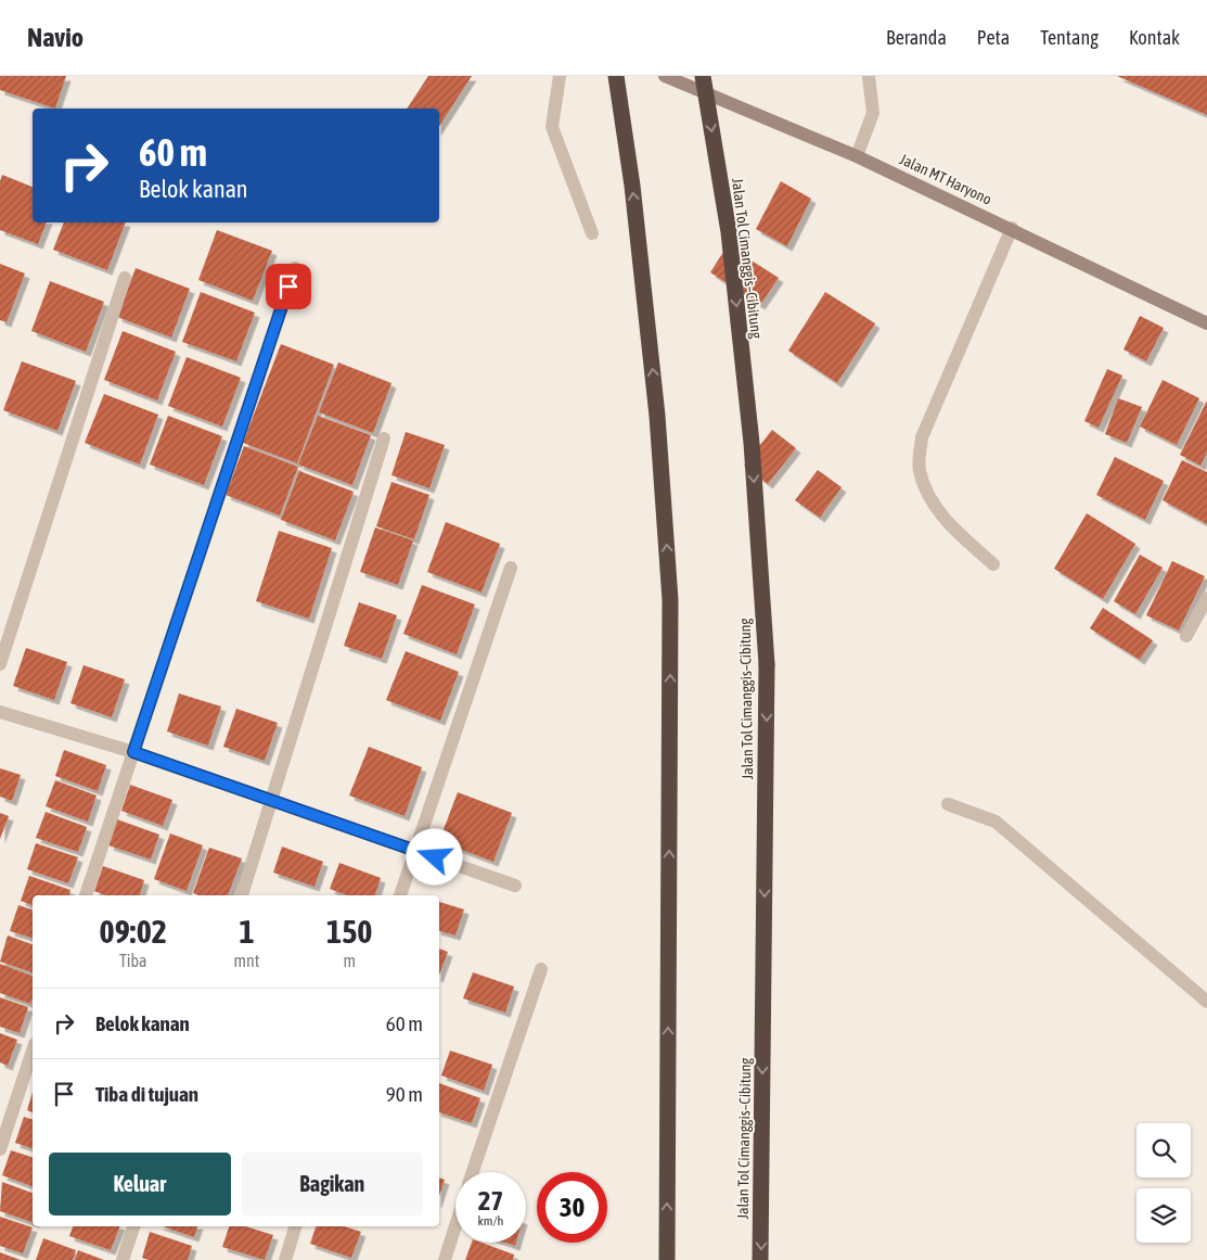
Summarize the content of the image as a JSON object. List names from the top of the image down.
{
  "streets": {
    "highway": ["Jalan Tol Cimanggis–Cibitung"],
    "main road": ["Jalan MT Haryono"]
  },
  "page": {
    "header": "Navio",
    "nav": [
      "Beranda",
      "Peta",
      "Tentang",
      "Kontak"
    ],
    "turn": ["60 m", "Belok kanan"],
    "eta": [
      "09:02",
      "Tiba",
      "1",
      "mnt",
      "150",
      "m"
    ],
    "list": [
      {
        "name": "Belok kanan",
        "value": "60 m"
      },
      {
        "name": "Tiba di tujuan",
        "value": "90 m"
      }
    ],
    "buttons": ["Keluar", "Bagikan"],
    "speed": "27 km/h",
    "limit": "30"
  }
}
